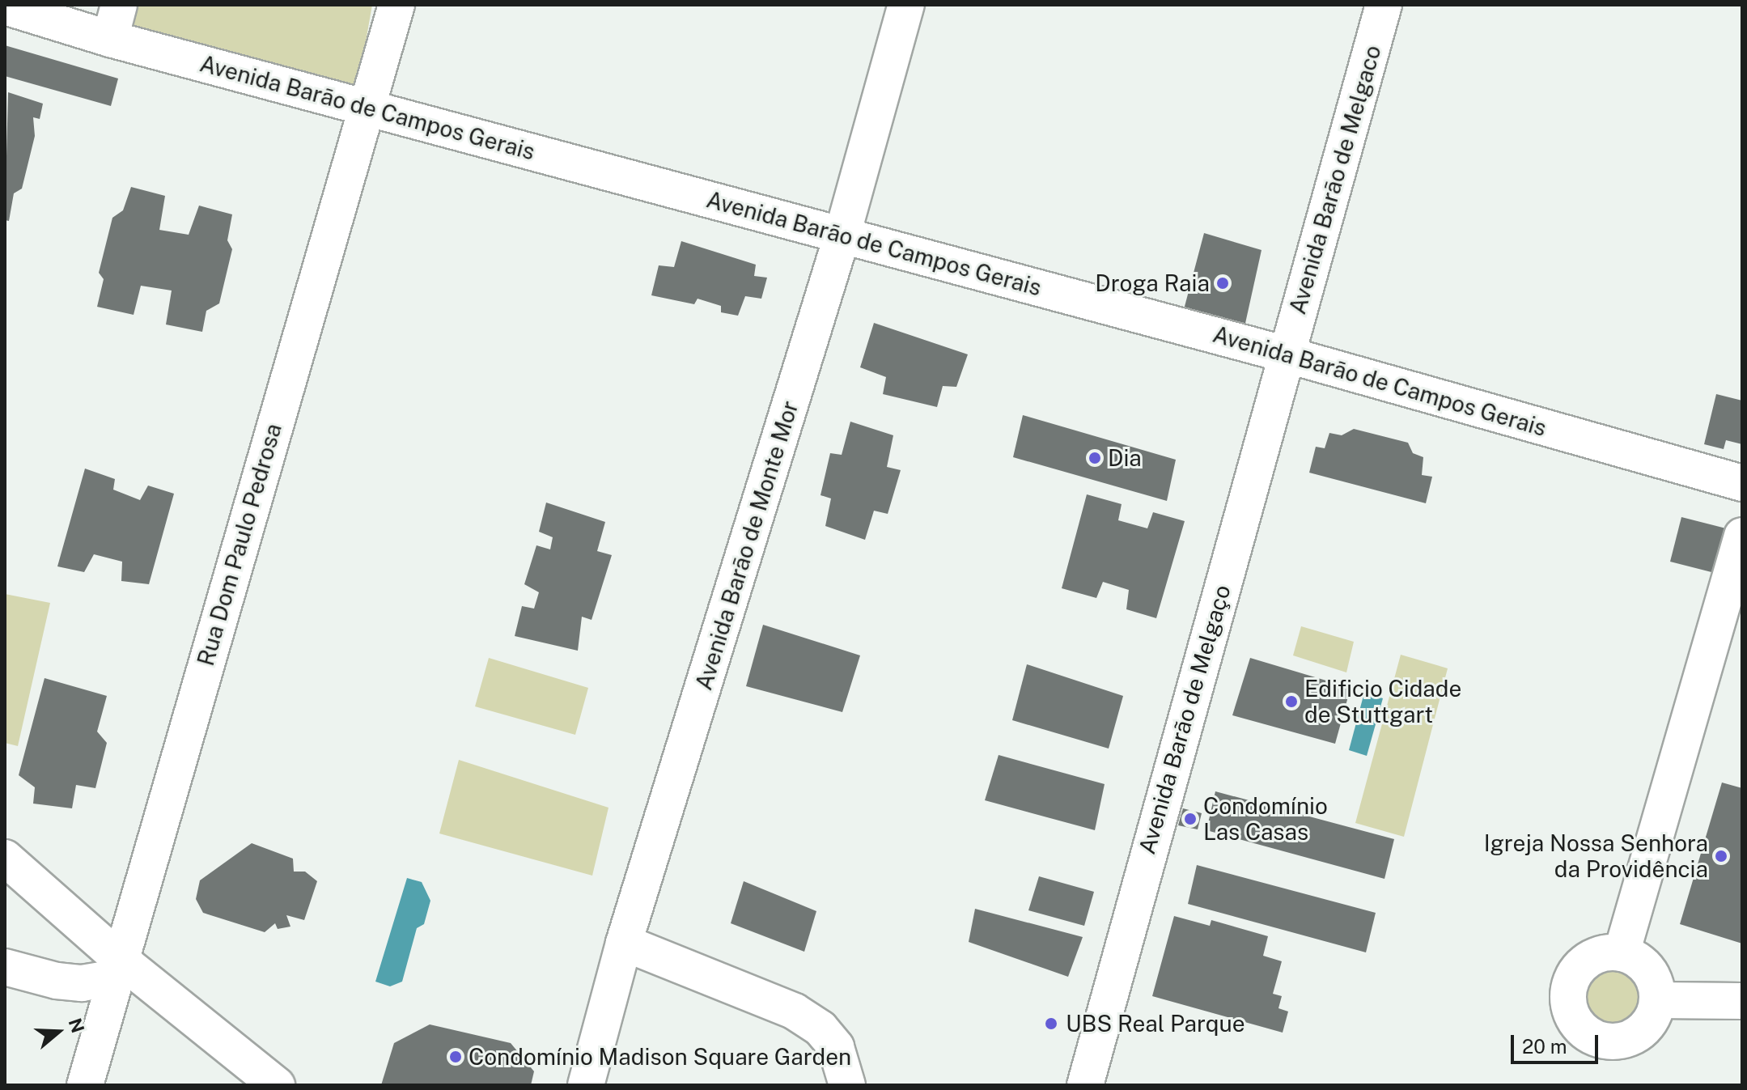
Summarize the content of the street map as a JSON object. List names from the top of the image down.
{
  "streets": {
    "street": [
      "Avenida Barão de Campos Gerais",
      "Avenida Barão de Melgaco",
      "Rua Dom Paulo Pedrosa",
      "Avenida Barão de Monte Mor",
      "Avenida Barão de Melgaço"
    ]
  },
  "crossings": [
    ["Avenida Barão de Campos Gerais", "Avenida Barão de Melgaco"],
    ["Avenida Barão de Campos Gerais", "Rua Dom Paulo Pedrosa"],
    ["Avenida Barão de Campos Gerais", "Avenida Barão de Monte Mor"],
    ["Avenida Barão de Campos Gerais", "Avenida Barão de Melgaço"],
    ["Avenida Barão de Melgaco", "Avenida Barão de Melgaço"]
  ],
  "places": [
    "Droga Raia",
    "Dia",
    "Edificio Cidade de Stuttgart",
    "Condomínio Las Casas",
    "Igreja Nossa Senhora da Providência",
    "UBS Real Parque",
    "Condomínio Madison Square Garden"
  ],
  "scale_bar": "20 m",
  "north": "right"
}
